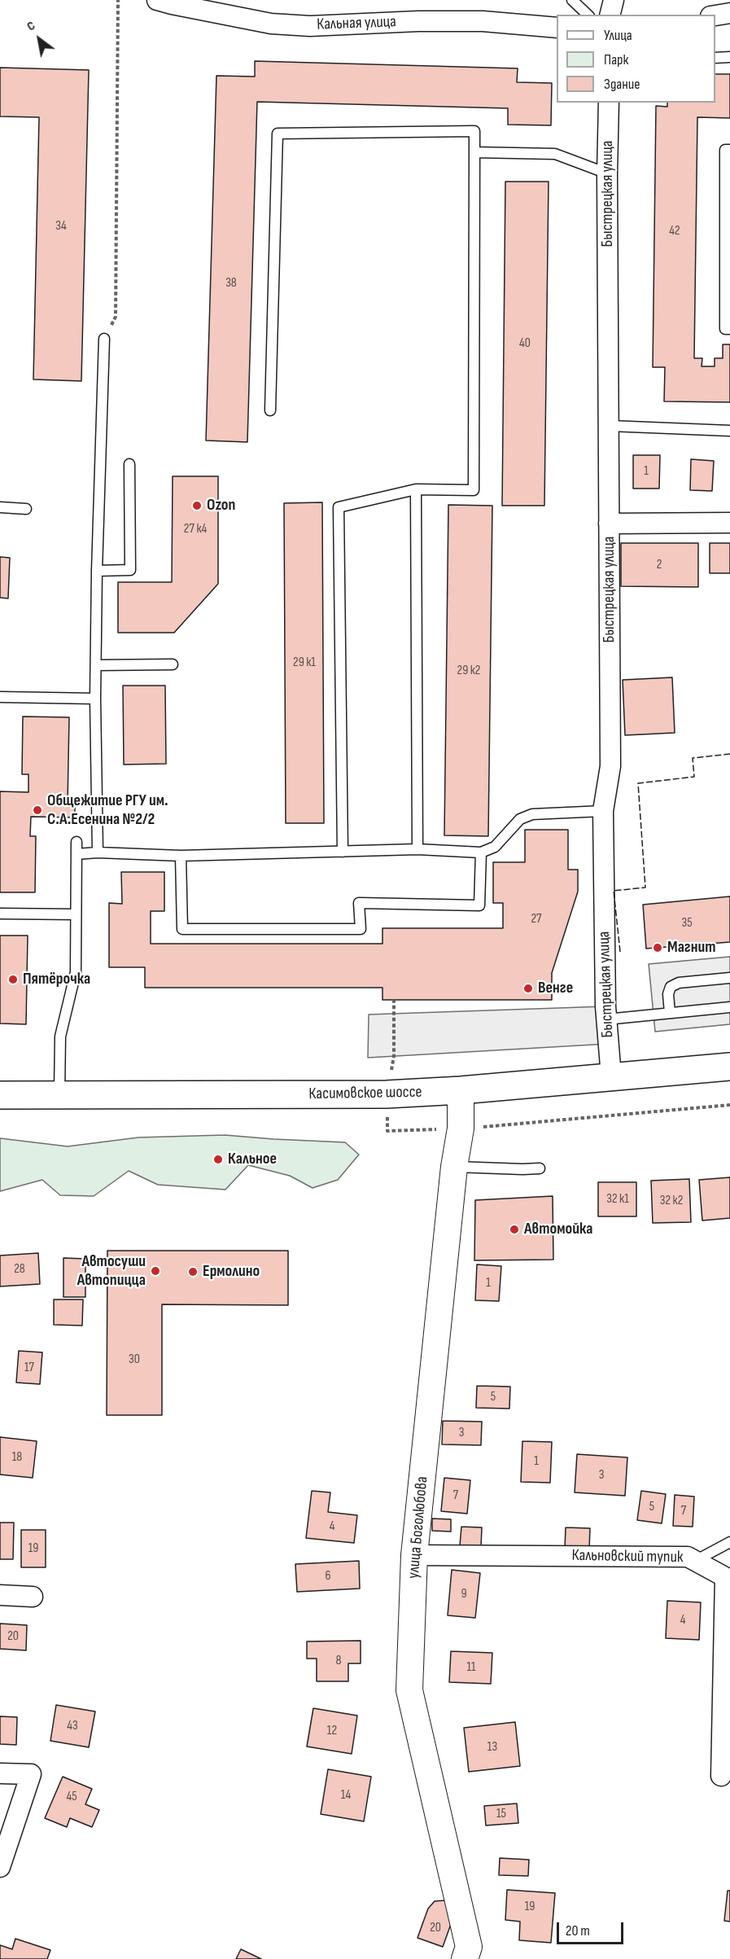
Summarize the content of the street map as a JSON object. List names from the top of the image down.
{
  "streets": {
    "main road": ["Касимовское шоссе"],
    "street": [
      "Кальная улица",
      "Быстрецкая улица",
      "улица Боголюбова",
      "Кальновский тупик"
    ]
  },
  "crossings": [
    ["Быстрецкая улица", "Касимовское шоссе"],
    ["Касимовское шоссе", "улица Боголюбова"],
    ["улица Боголюбова", "Кальновский тупик"]
  ],
  "places": [
    "Ozon",
    "Общежитие РГУ им. С.А.Есенина №2/2",
    "Магнит",
    "Пятёрочка",
    "Венге",
    "Кальное",
    "Автомойка",
    "Автосуши Автопицца",
    "Ермолино"
  ],
  "house_numbers": [
    "34",
    "42",
    "38",
    "40",
    "1",
    "27 к4",
    "2",
    "29 к1",
    "29 к2",
    "27",
    "35",
    "32 к1",
    "32 к2",
    "28",
    "1",
    "30",
    "17",
    "5",
    "3",
    "18",
    "1",
    "3",
    "7",
    "5",
    "7",
    "4",
    "19",
    "6",
    "9",
    "4",
    "20",
    "8",
    "11",
    "43",
    "12",
    "13",
    "14",
    "45",
    "15",
    "19",
    "20"
  ],
  "legend": ["Улица", "Парк", "Здание"],
  "scale_bar": "20 m",
  "north": "top left"
}
